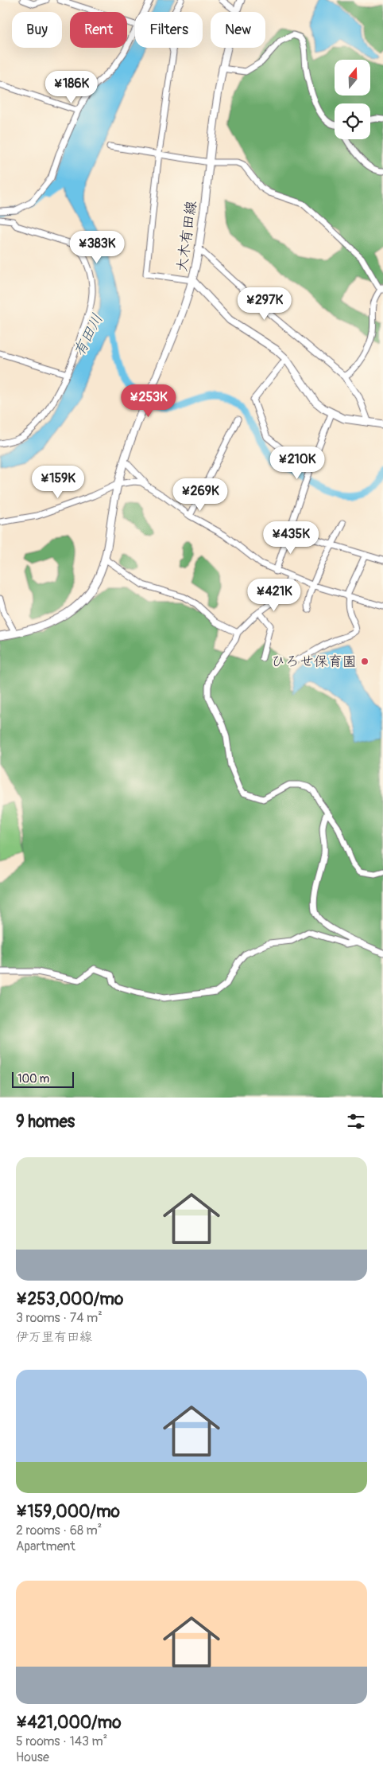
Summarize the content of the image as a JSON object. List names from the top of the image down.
{
  "streets": {
    "main road": ["大木有田線"]
  },
  "water": ["有田川"],
  "places": ["ひろせ保育園"],
  "scale_bar": "100 m",
  "north": "top",
  "page": {
    "chip": [
      "Buy",
      "Rent",
      "Filters",
      "New"
    ],
    "price": [
      "¥186K",
      "¥383K",
      "¥297K",
      "¥253K",
      "¥210K",
      "¥159K",
      "¥269K",
      "¥435K",
      "¥421K"
    ],
    "scale": "100 m",
    "heading": "9 homes",
    "list": [
      {
        "name": "¥253,000/mo",
        "note": "3 rooms · 74 m² · 伊万里有田線"
      },
      {
        "name": "¥159,000/mo",
        "note": "2 rooms · 68 m² · Apartment"
      },
      {
        "name": "¥421,000/mo",
        "note": "5 rooms · 143 m² · House"
      }
    ]
  }
}
